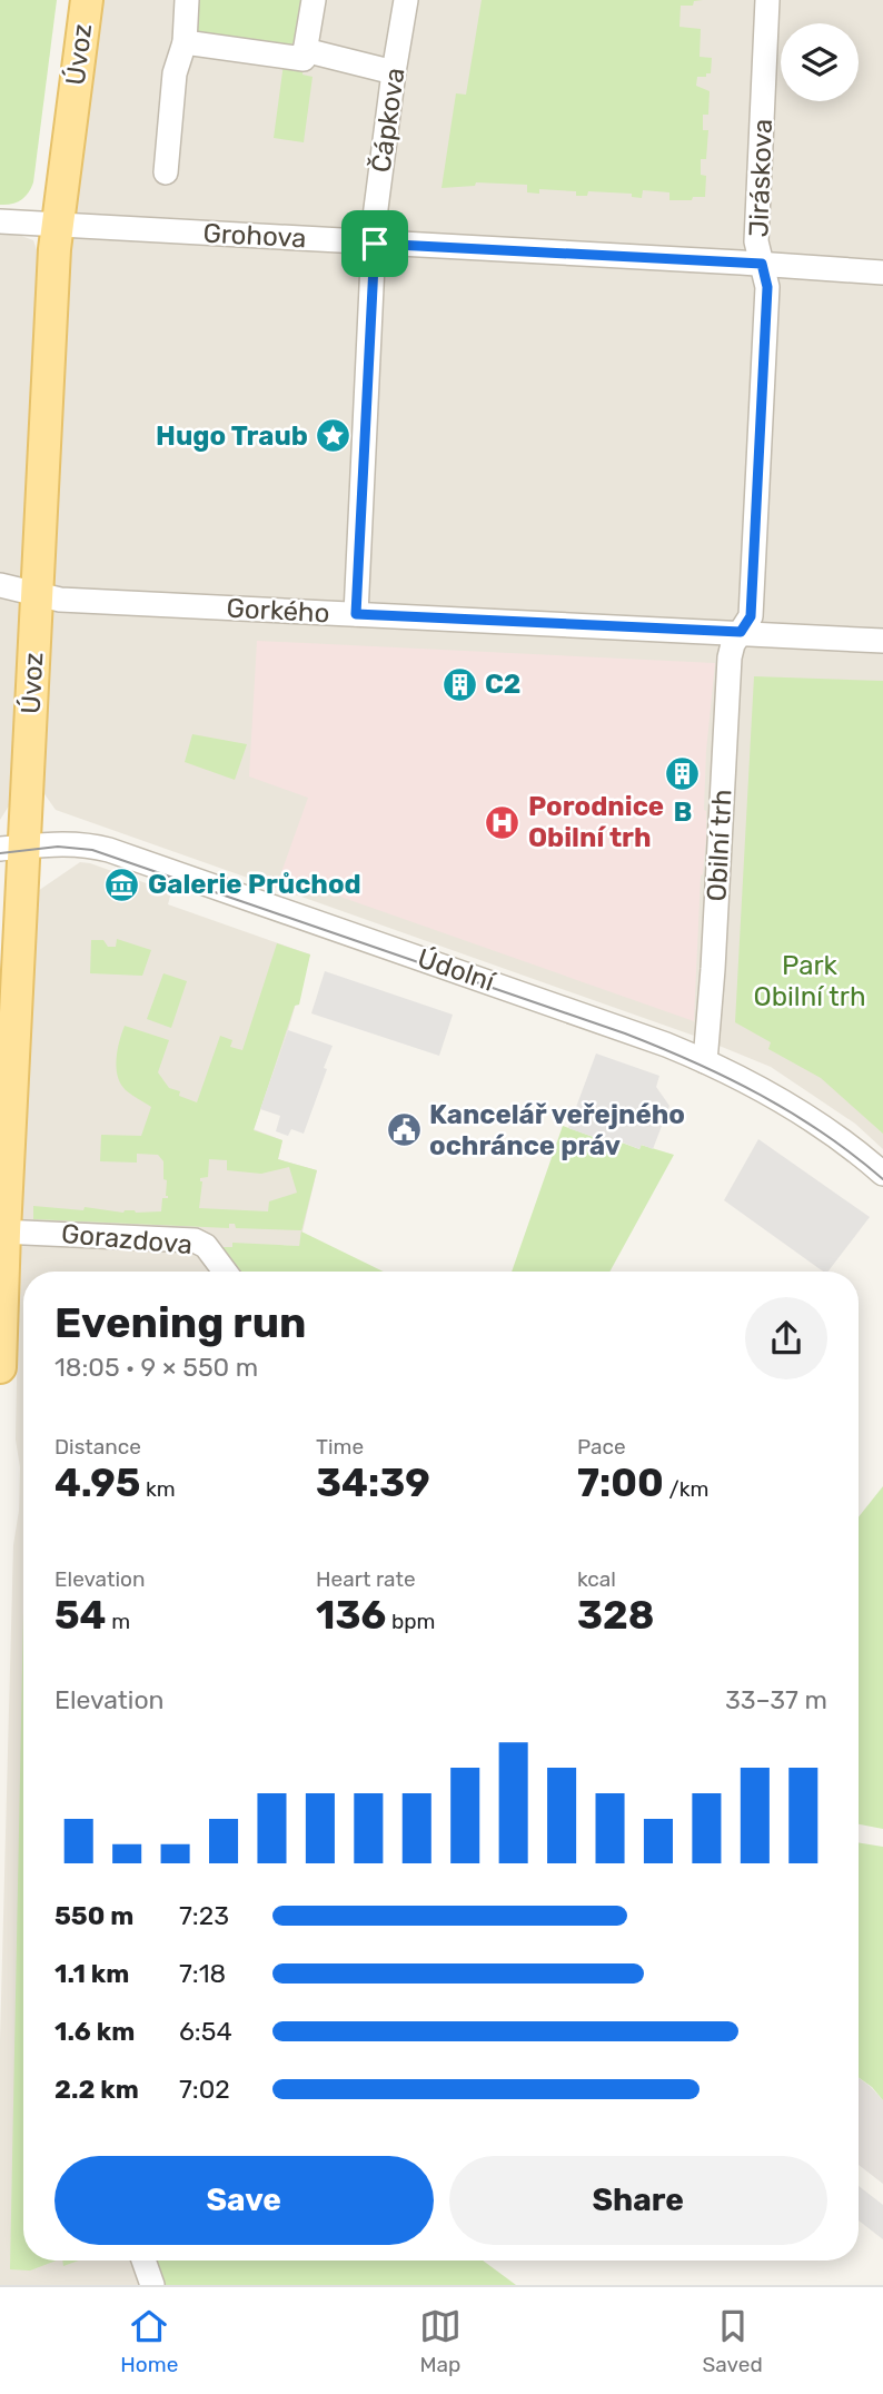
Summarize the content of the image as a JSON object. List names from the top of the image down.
{
  "streets": {
    "main road": ["Úvoz"],
    "street": [
      "Čápkova",
      "Jiráskova",
      "Grohova",
      "Gorkého",
      "Obilní trh",
      "Údolní",
      "Gorazdova"
    ]
  },
  "crossings": [
    ["Úvoz", "Grohova"],
    ["Úvoz", "Gorkého"],
    ["Úvoz", "Údolní"],
    ["Úvoz", "Gorazdova"],
    ["Čápkova", "Grohova"],
    ["Čápkova", "Gorkého"],
    ["Jiráskova", "Grohova"],
    ["Jiráskova", "Gorkého"],
    ["Jiráskova", "Obilní trh"],
    ["Gorkého", "Obilní trh"],
    ["Obilní trh", "Údolní"]
  ],
  "parks": ["Park Obilní trh"],
  "places": {
    "place": ["Hugo Traub"],
    "building": ["C2", "B"],
    "hospital": ["Porodnice Obilní trh"],
    "museum": ["Galerie Průchod"],
    "public building": ["Kancelář veřejného ochránce práv"]
  },
  "page": {
    "heading": ["Evening run", "18:05 · 9 × 550 m"],
    "stats": [
      ["Distance", "4.95 km"],
      ["Time", "34:39"],
      ["Pace", "7:00 /km"],
      ["Elevation", "54 m"],
      ["Heart rate", "136 bpm"],
      ["kcal", "328"]
    ],
    "chart": ["Elevation", "33–37 m"],
    "list": [
      {
        "name": "550 m",
        "note": "7:23"
      },
      {
        "name": "1.1 km",
        "note": "7:18"
      },
      {
        "name": "1.6 km",
        "note": "6:54"
      },
      {
        "name": "2.2 km",
        "note": "7:02"
      }
    ],
    "buttons": ["Save", "Share"],
    "tabs": ["Home", "Map", "Saved"]
  }
}
